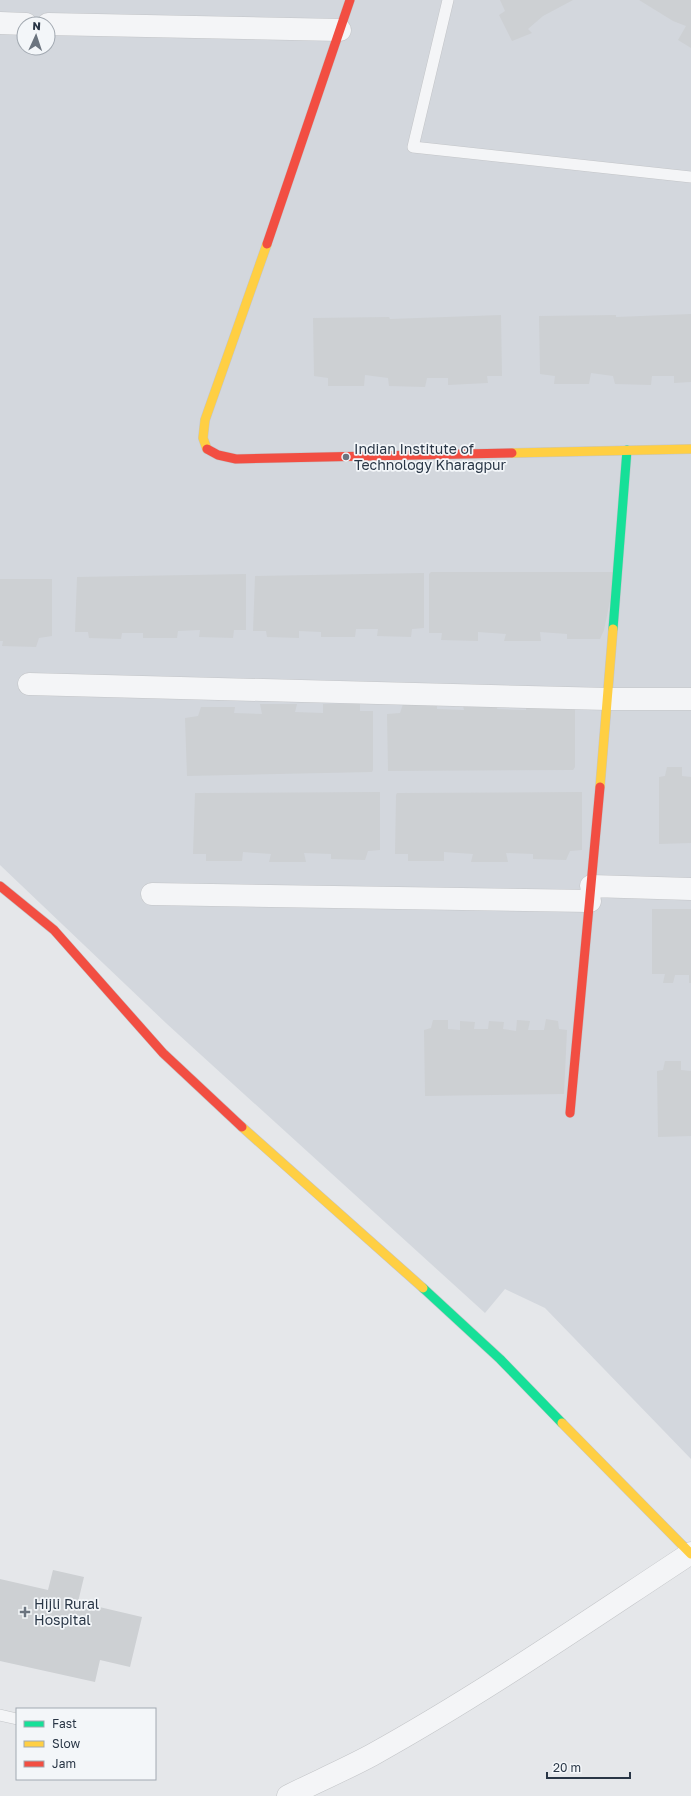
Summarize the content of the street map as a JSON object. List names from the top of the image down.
{
  "places": {
    "other": ["Indian Institute of Technology Kharagpur"],
    "health": ["Hijli Rural Hospital"]
  },
  "legend": ["Fast", "Slow", "Jam"],
  "scale_bar": "20 m",
  "north": "top"
}
